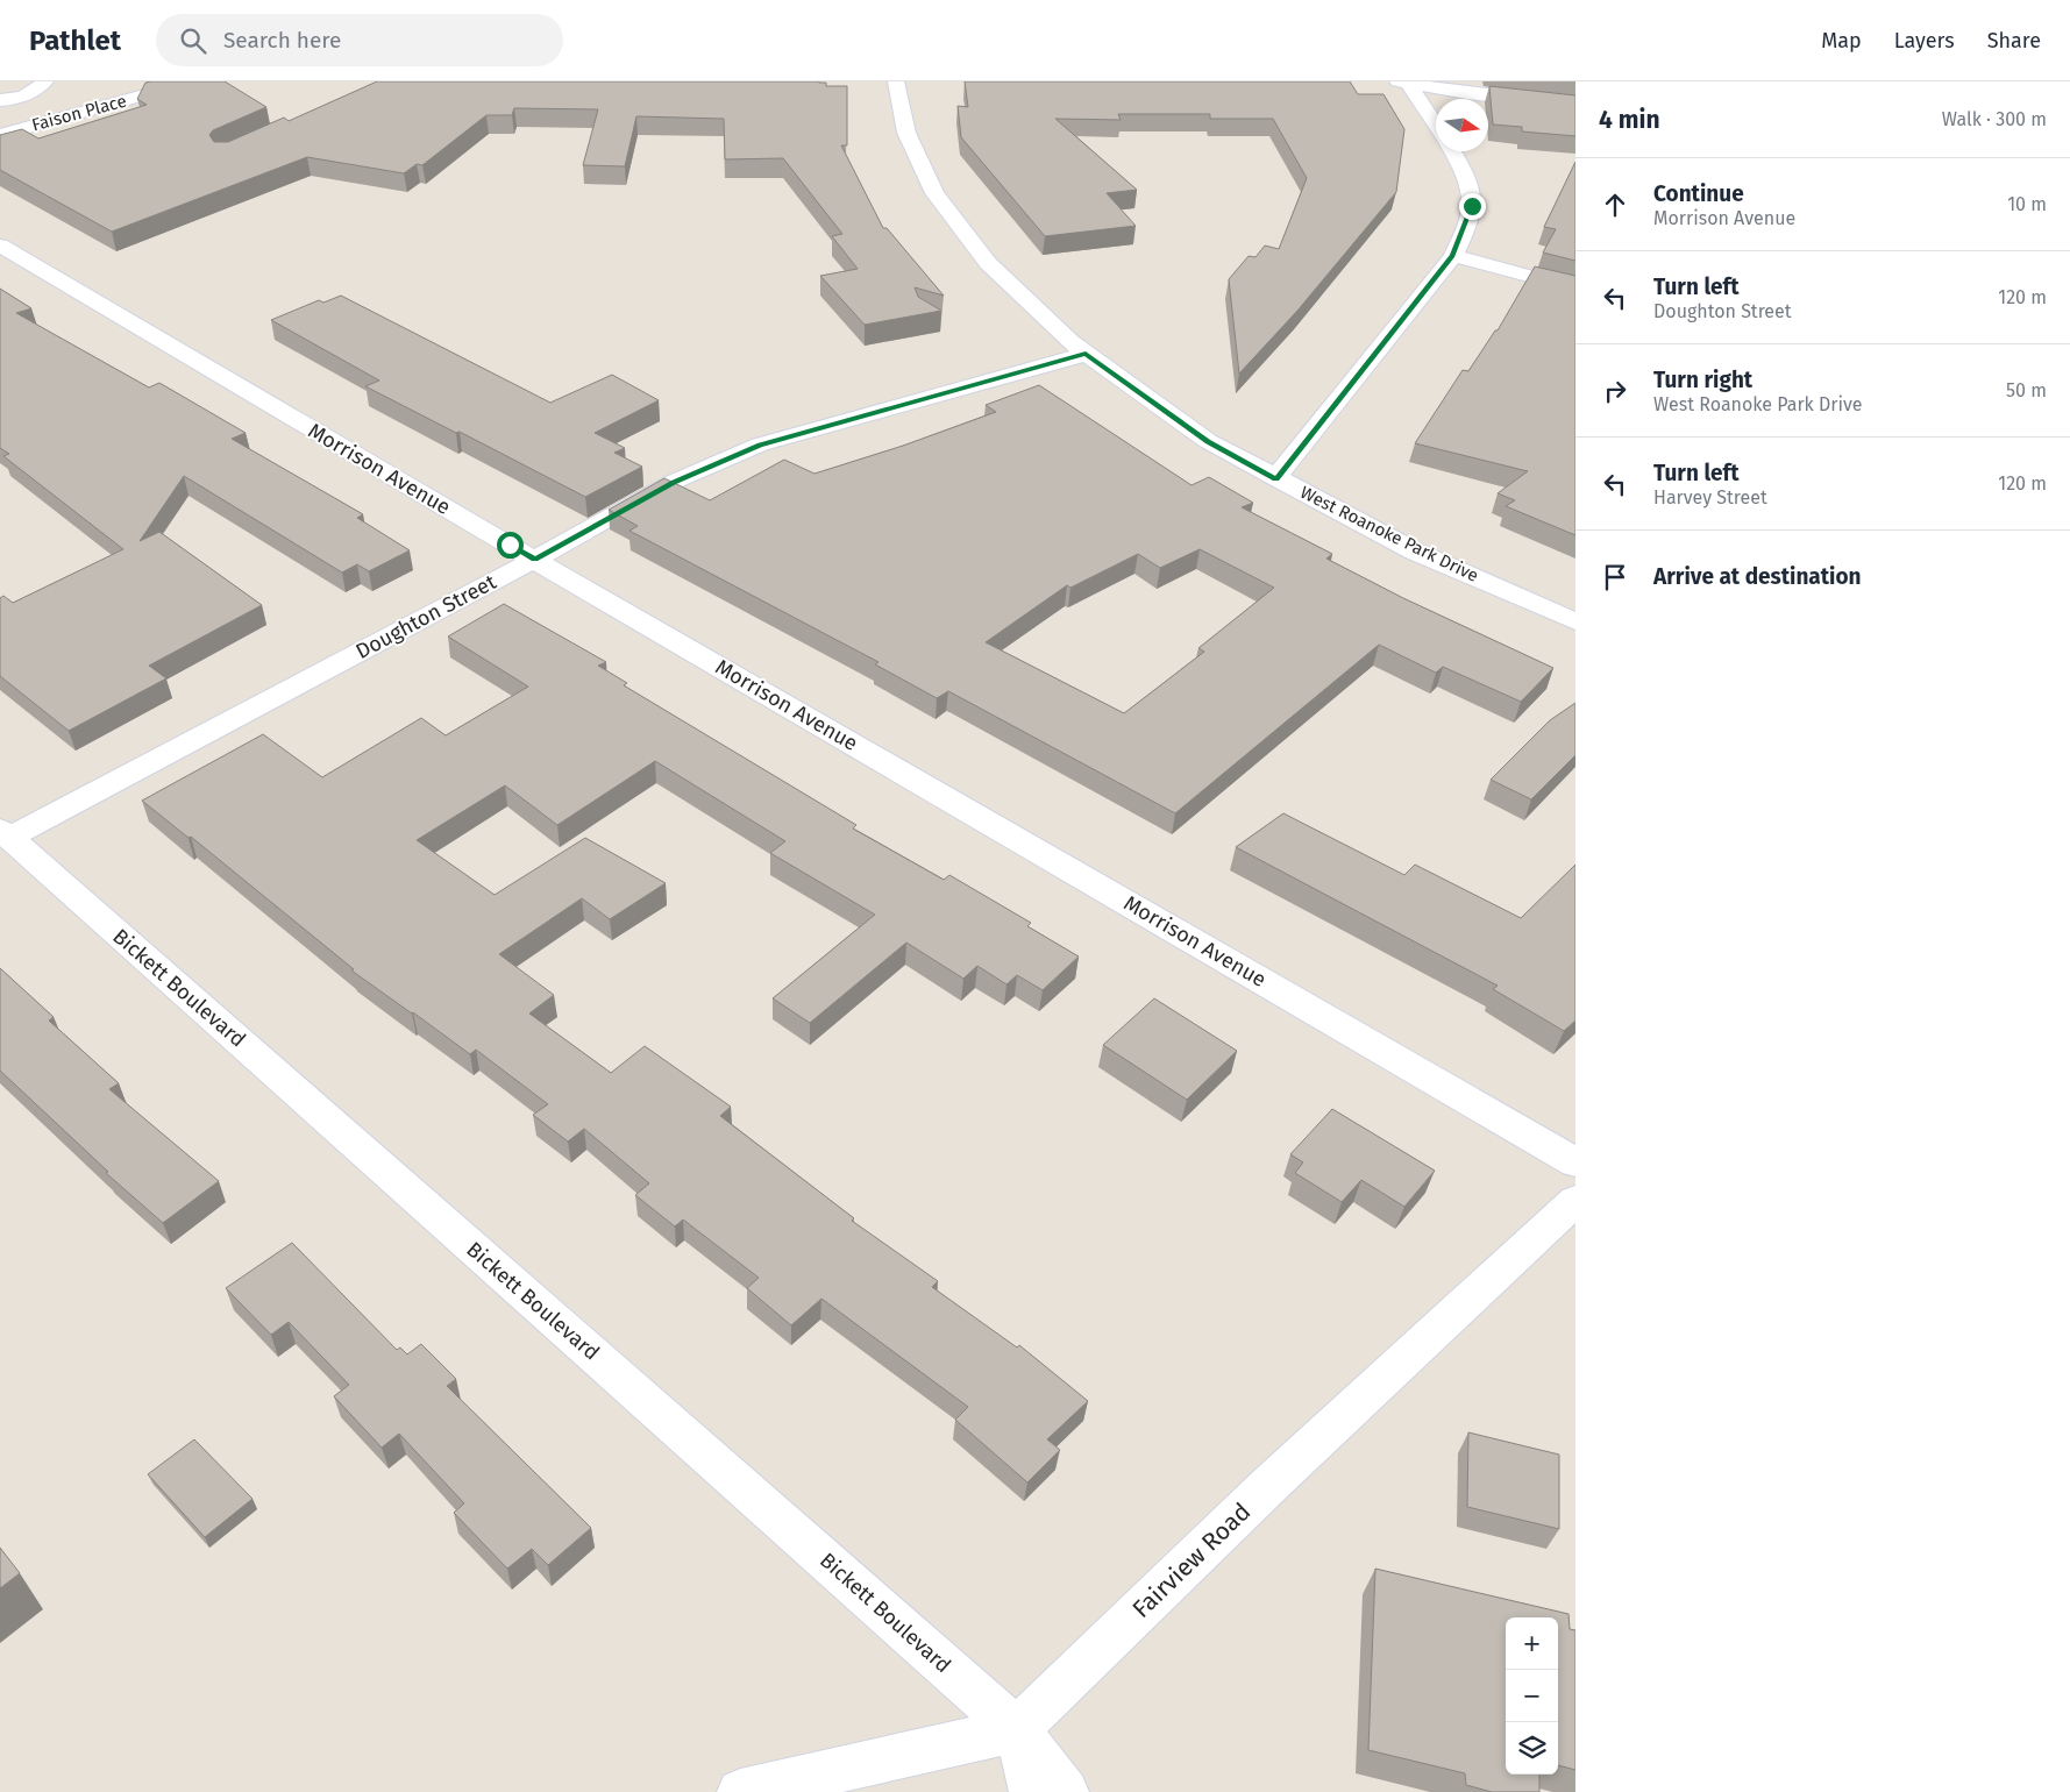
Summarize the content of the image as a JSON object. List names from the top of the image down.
{
  "streets": {
    "street": [
      "Faison Place",
      "Morrison Avenue",
      "West Roanoke Park Drive",
      "Doughton Street",
      "Bickett Boulevard",
      "Fairview Road"
    ]
  },
  "crossings": [
    ["Morrison Avenue", "Doughton Street"],
    ["West Roanoke Park Drive", "Doughton Street"],
    ["Doughton Street", "Bickett Boulevard"],
    ["Bickett Boulevard", "Fairview Road"]
  ],
  "north": "right",
  "page": {
    "header": "Pathlet",
    "search": "Search here",
    "nav": ["Map", "Layers", "Share"],
    "heading": ["4 min", "Walk · 300 m"],
    "list": [
      ["Continue", "Morrison Avenue", "10 m"],
      ["Turn left", "Doughton Street", "120 m"],
      ["Turn right", "West Roanoke Park Drive", "50 m"],
      ["Turn left", "Harvey Street", "120 m"],
      "Arrive at destination"
    ],
    "map_buttons": ["+", "−"]
  }
}
